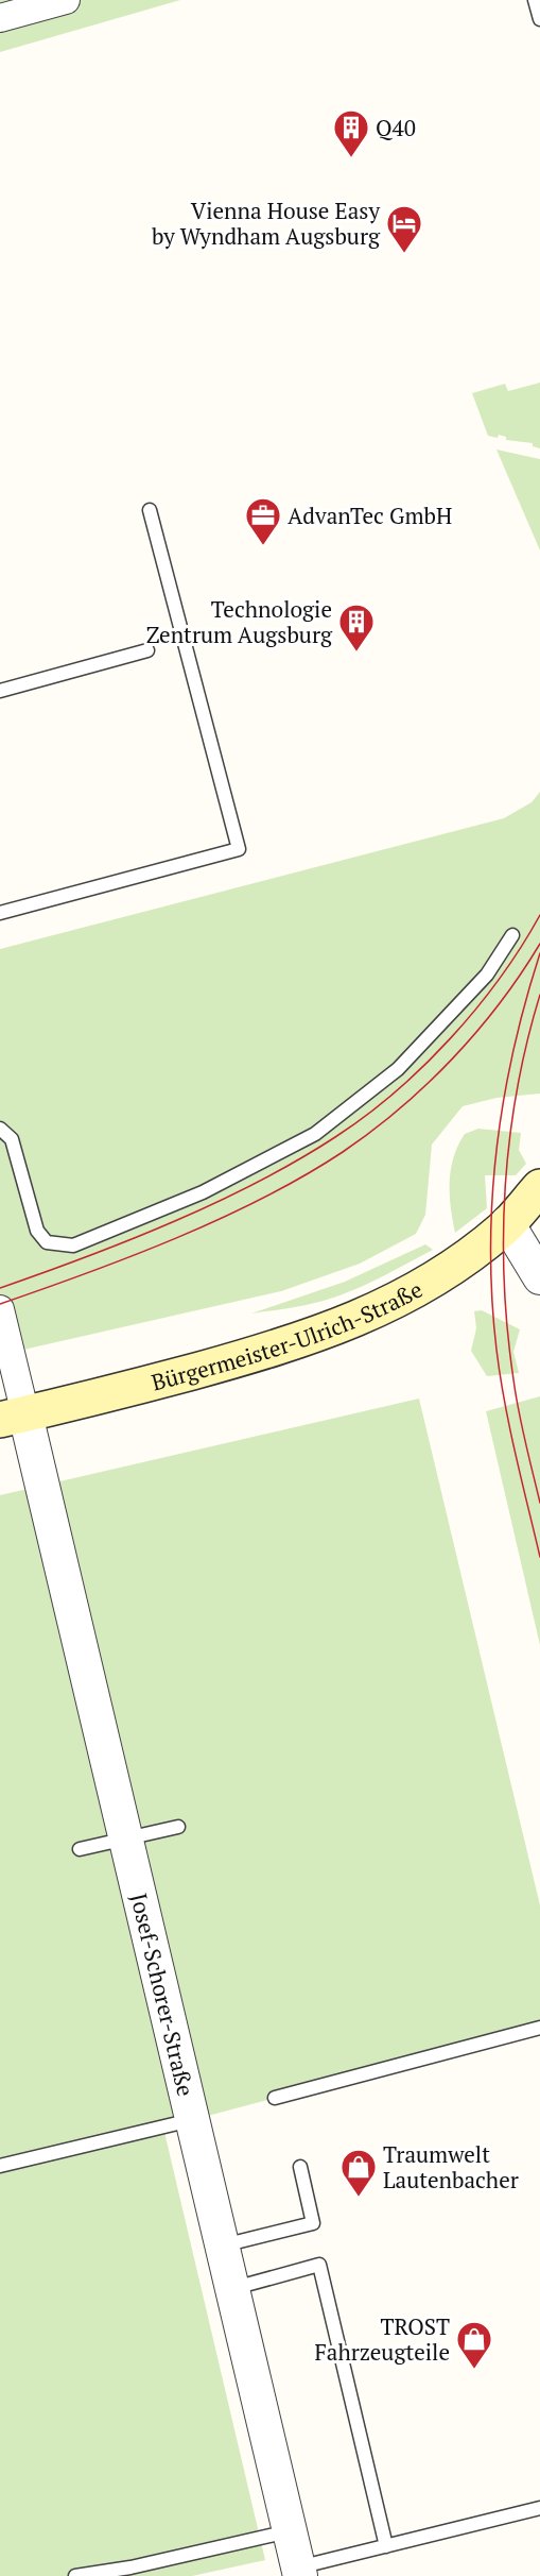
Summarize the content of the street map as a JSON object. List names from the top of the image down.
{
  "streets": {
    "main road": ["Bürgermeister-Ulrich-Straße"],
    "street": ["Josef-Schorer-Straße"]
  },
  "crossings": [
    ["Bürgermeister-Ulrich-Straße", "Josef-Schorer-Straße"]
  ],
  "places": {
    "building": ["Q40", "Technologie Zentrum Augsburg"],
    "hotel": ["Vienna House Easy by Wyndham Augsburg"],
    "office": ["AdvanTec GmbH"],
    "shop": ["Traumwelt Lautenbacher", "TROST Fahrzeugteile"]
  }
}
